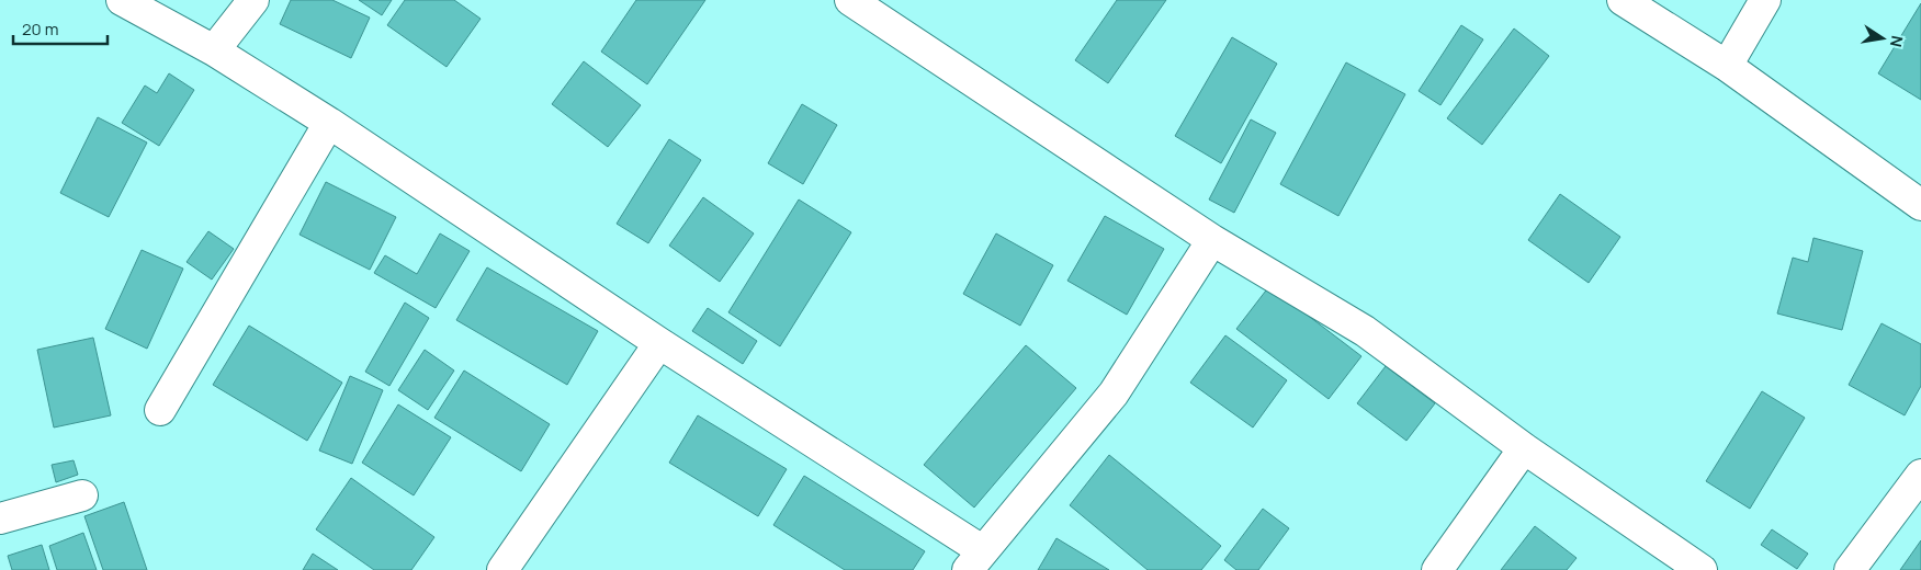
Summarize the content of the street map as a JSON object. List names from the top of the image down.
{
  "scale_bar": "20 m",
  "north": "right"
}
